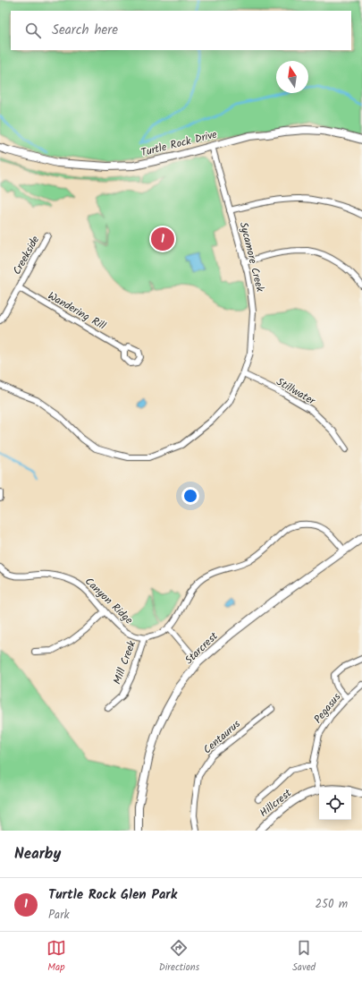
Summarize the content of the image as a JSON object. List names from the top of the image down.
{
  "streets": {
    "street": [
      "Turtle Rock Drive",
      "Creekside",
      "Sycamore Creek",
      "Wandering Rill",
      "Stillwater",
      "Canyon Ridge",
      "Starcrest",
      "Mill Creek",
      "Pegasus",
      "Centaurus",
      "Hillcrest"
    ]
  },
  "crossings": [
    ["Turtle Rock Drive", "Sycamore Creek"],
    ["Creekside", "Wandering Rill"],
    ["Sycamore Creek", "Stillwater"],
    ["Canyon Ridge", "Mill Creek"],
    ["Pegasus", "Hillcrest"]
  ],
  "north": "top",
  "page": {
    "search": "Search here",
    "pins": "1",
    "heading": "Nearby",
    "list": [
      {
        "mark": "1",
        "name": "Turtle Rock Glen Park",
        "note": "Park",
        "value": "250 m"
      }
    ],
    "nav": ["Map", "Directions", "Saved"]
  }
}
